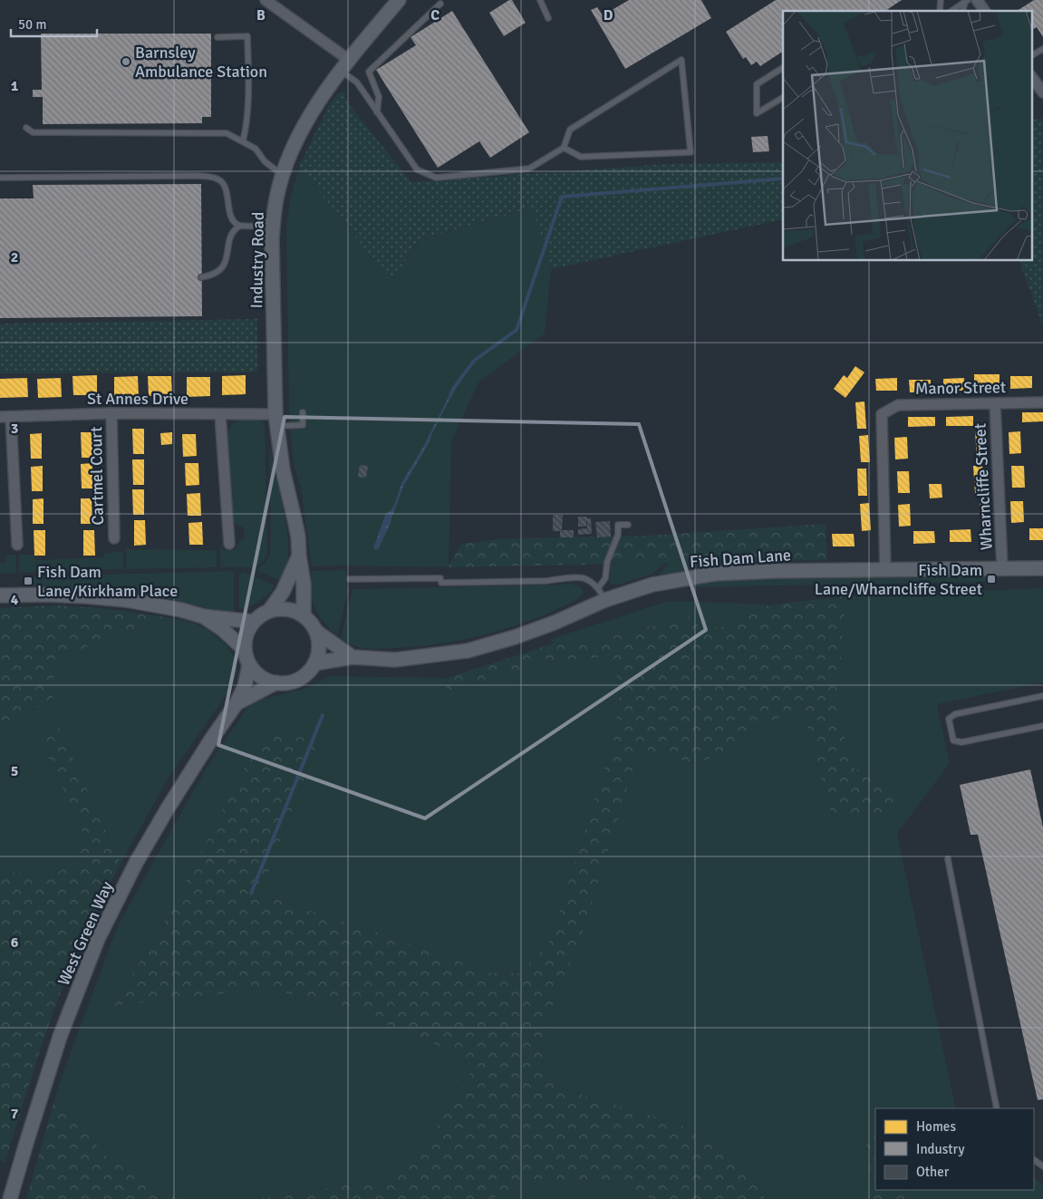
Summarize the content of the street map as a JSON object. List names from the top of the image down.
{
  "streets": {
    "street": [
      "Industry Road",
      "Manor Street",
      "St Annes Drive",
      "Cartmel Court",
      "Wharncliffe Street",
      "Fish Dam Lane",
      "West Green Way"
    ]
  },
  "crossings": [
    ["Industry Road", "St Annes Drive"],
    ["Industry Road", "Fish Dam Lane"],
    ["Industry Road", "West Green Way"],
    ["Manor Street", "Wharncliffe Street"],
    ["Manor Street", "Fish Dam Lane"],
    ["St Annes Drive", "Cartmel Court"],
    ["Wharncliffe Street", "Fish Dam Lane"],
    ["Fish Dam Lane", "West Green Way"]
  ],
  "places": {
    "other": ["Barnsley Ambulance Station"],
    "transit": ["Fish Dam Lane/Wharncliffe Street", "Fish Dam Lane/Kirkham Place"]
  },
  "legend": ["Homes", "Industry", "Other"],
  "scale_bar": "50 m",
  "grid": {
    "columns": ["B", "C", "D"],
    "rows": [
      "1",
      "2",
      "3",
      "4",
      "5",
      "6",
      "7"
    ]
  }
}
